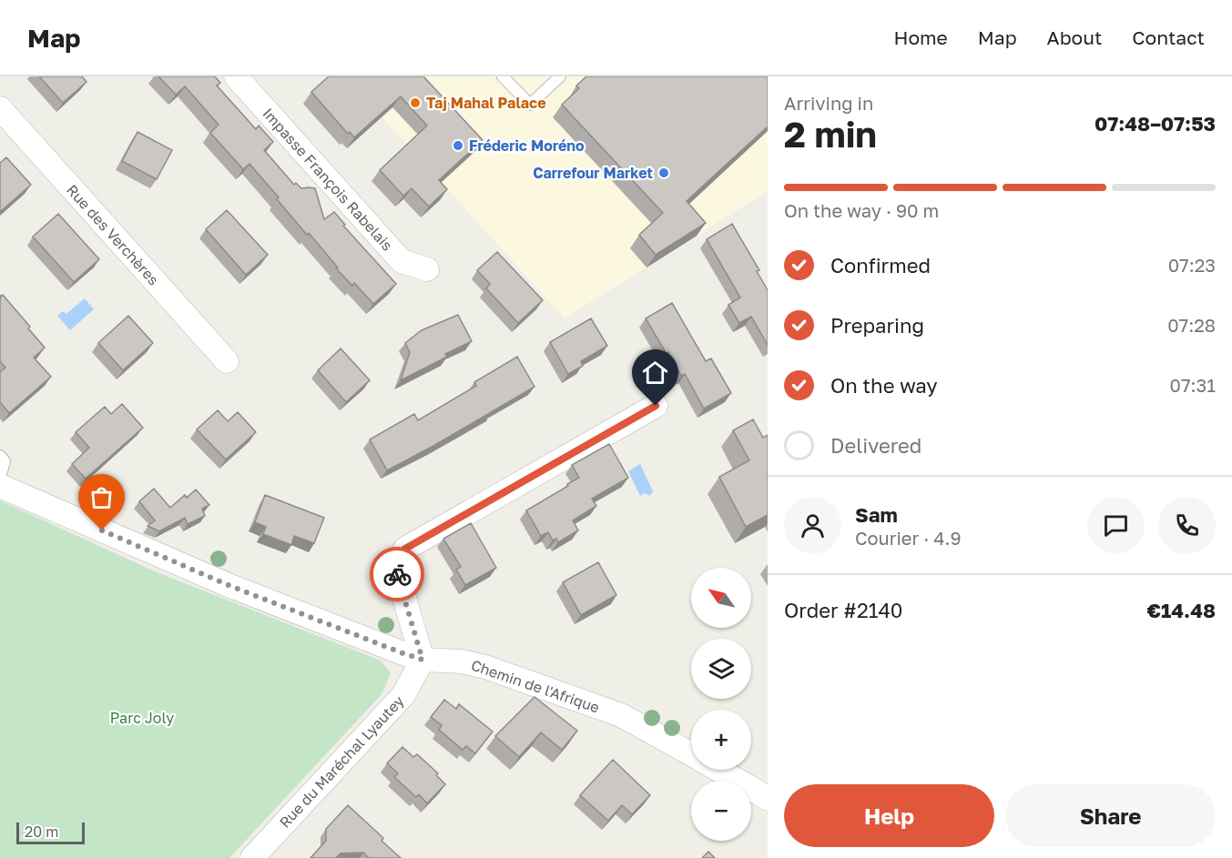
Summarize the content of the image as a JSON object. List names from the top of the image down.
{
  "streets": {
    "street": [
      "Impasse François Rabelais",
      "Rue des Verchères",
      "Chemin de l'Afrique",
      "Rue du Maréchal Lyautey"
    ]
  },
  "crossings": [
    ["Chemin de l'Afrique", "Rue du Maréchal Lyautey"]
  ],
  "parks": ["Parc Joly"],
  "places": ["Taj Mahal Palace", "Fréderic Moréno", "Carrefour Market"],
  "scale_bar": "20 m",
  "north": "top left",
  "page": {
    "header": "Map",
    "nav": [
      "Home",
      "Map",
      "About",
      "Contact"
    ],
    "heading": ["2 min", "Arriving in", "07:48–07:53"],
    "panel": [
      "Sam",
      "Courier · 4.9",
      "Order #2140",
      "€14.48"
    ],
    "bar": "On the way · 90 m",
    "list": [
      ["Confirmed", "07:23"],
      ["Preparing", "07:28"],
      ["On the way", "07:31"],
      "Delivered"
    ],
    "map_buttons": ["+", "−"],
    "buttons": ["Help", "Share"],
    "scale": "20 m"
  }
}
